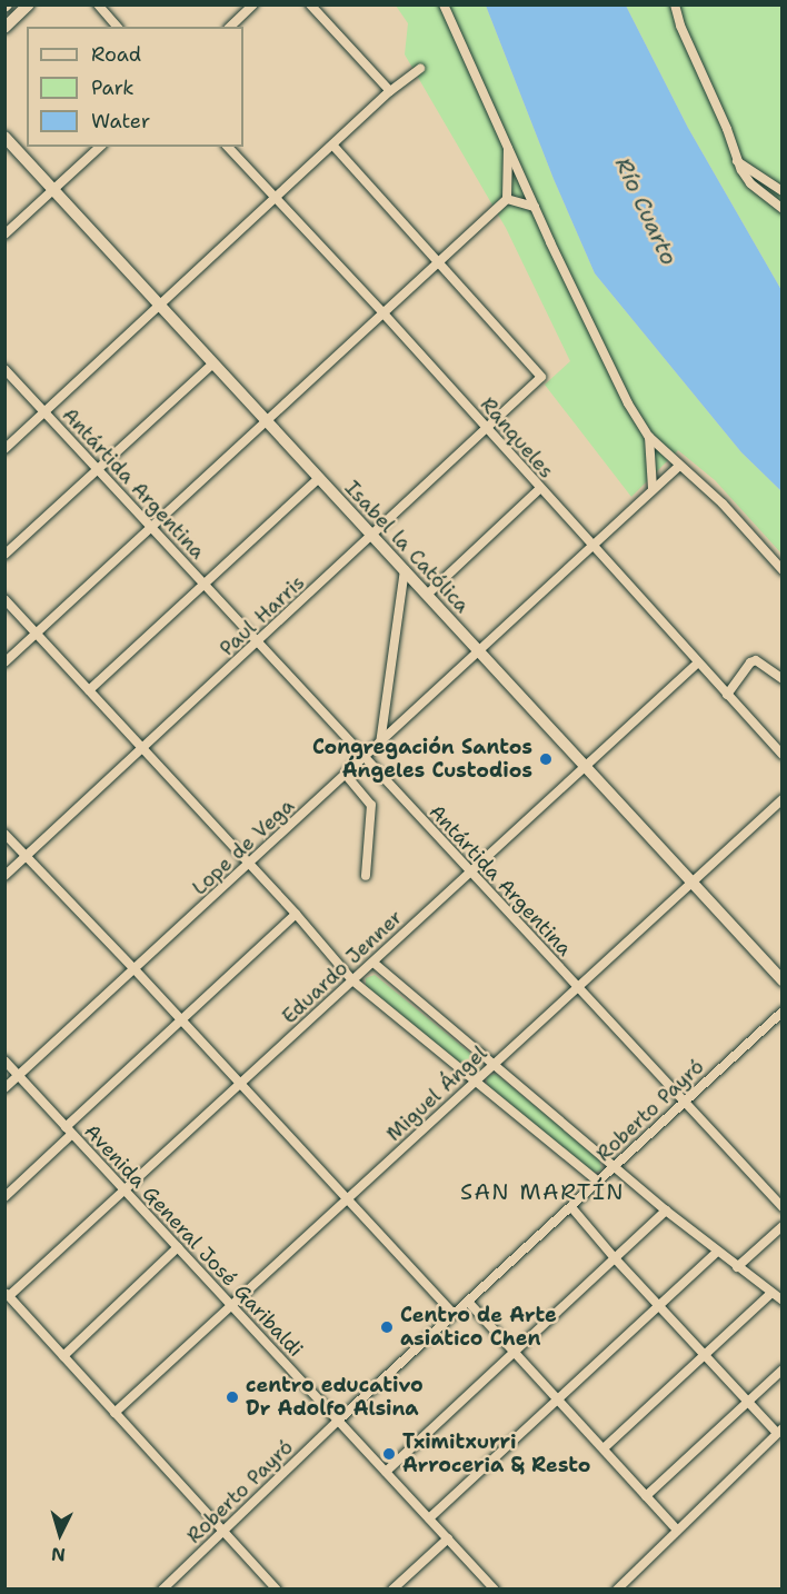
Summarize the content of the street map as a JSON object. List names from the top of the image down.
{
  "streets": {
    "main road": ["Isabel la Católica"],
    "street": [
      "Ranqueles",
      "Antártida Argentina",
      "Paul Harris",
      "Lope de Vega",
      "Eduardo Jenner",
      "Miguel Ángel",
      "Roberto Payró",
      "Avenida General José Garibaldi"
    ]
  },
  "crossings": [
    ["Ranqueles", "Paul Harris"],
    ["Ranqueles", "Lope de Vega"],
    ["Ranqueles", "Eduardo Jenner"],
    ["Antártida Argentina", "Paul Harris"],
    ["Antártida Argentina", "Lope de Vega"],
    ["Antártida Argentina", "Eduardo Jenner"],
    ["Antártida Argentina", "Miguel Ángel"],
    ["Antártida Argentina", "Roberto Payró"],
    ["Isabel la Católica", "Paul Harris"],
    ["Isabel la Católica", "Lope de Vega"],
    ["Isabel la Católica", "Eduardo Jenner"],
    ["Isabel la Católica", "Miguel Ángel"],
    ["Lope de Vega", "Avenida General José Garibaldi"],
    ["Eduardo Jenner", "Avenida General José Garibaldi"],
    ["Miguel Ángel", "Avenida General José Garibaldi"],
    ["Roberto Payró", "Avenida General José Garibaldi"]
  ],
  "districts": ["SAN MARTÍN"],
  "water": ["Río Cuarto"],
  "places": [
    "Congregación Santos Ángeles Custodios",
    "Centro de Arte asiatico Chen",
    "centro educativo Dr Adolfo Alsina",
    "Tximitxurri Arroceria & Resto"
  ],
  "legend": ["Road", "Park", "Water"],
  "north": "bottom"
}
